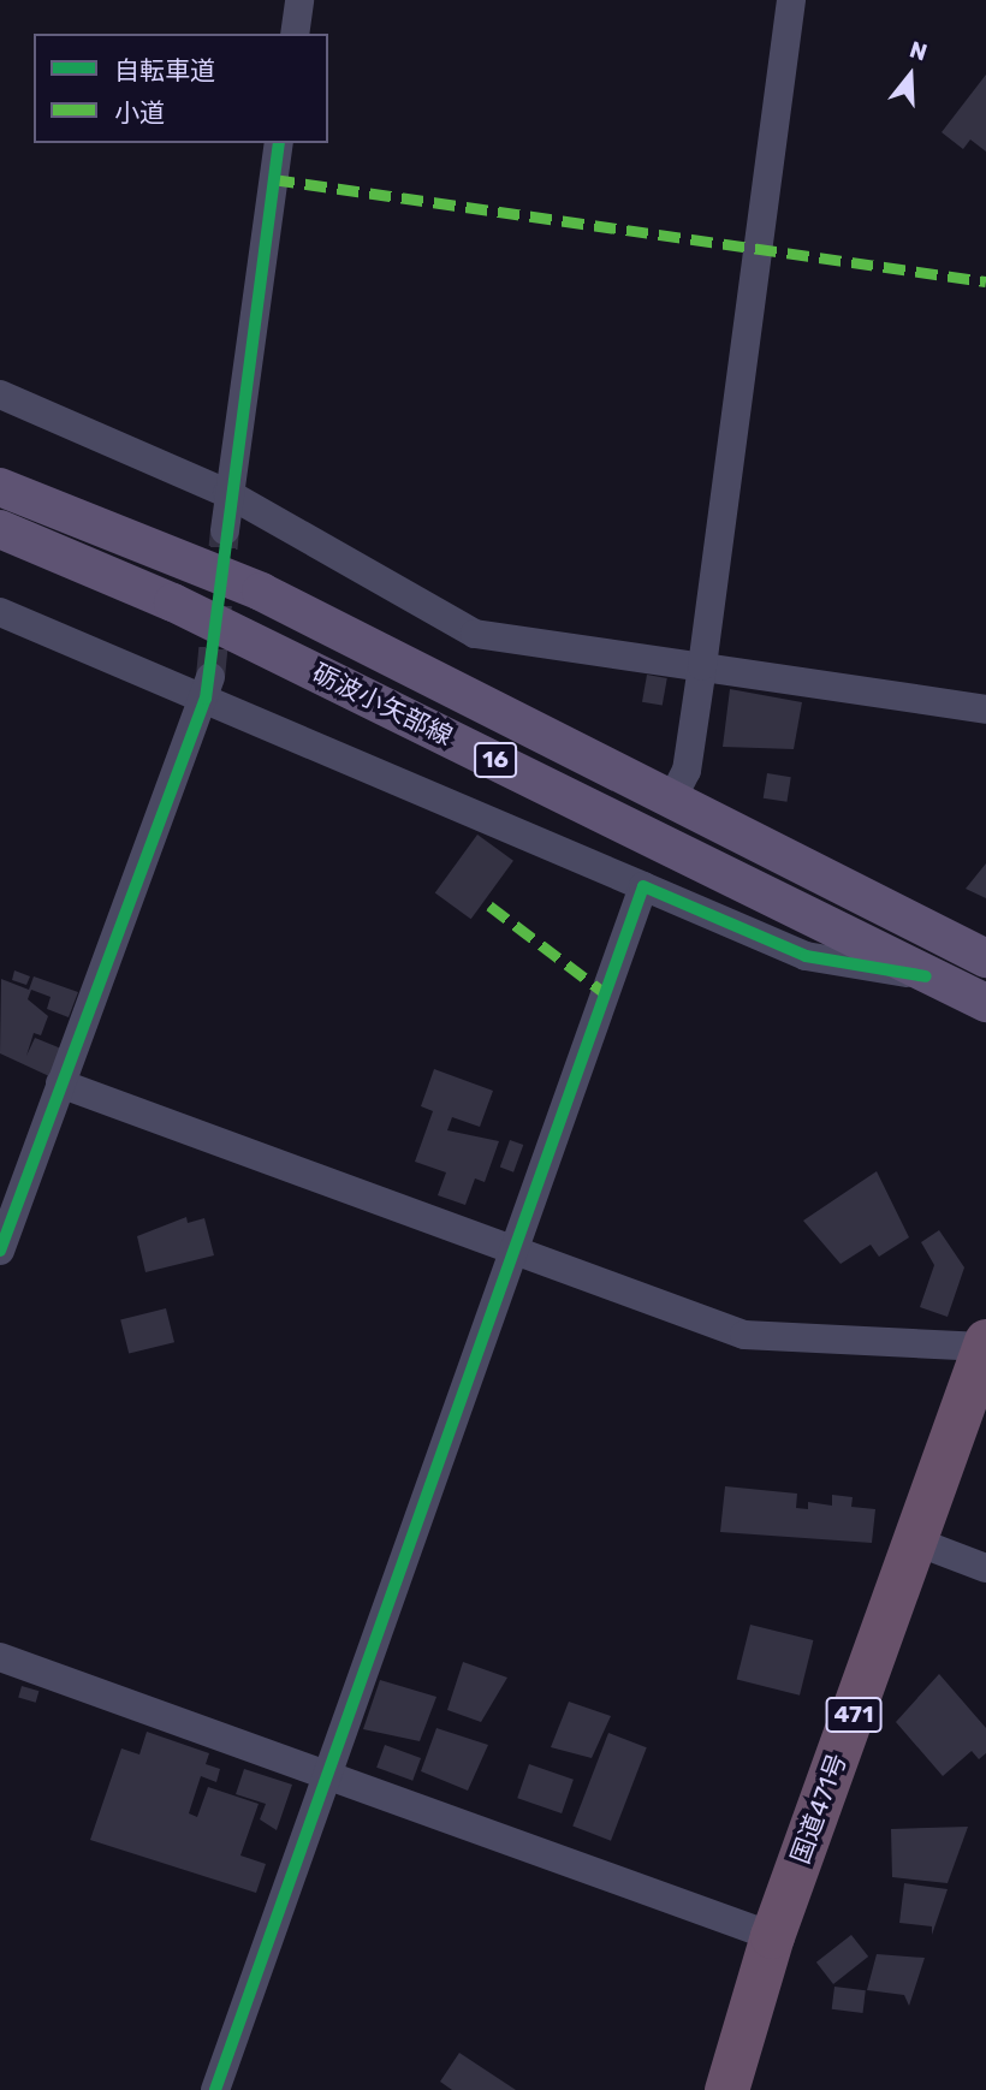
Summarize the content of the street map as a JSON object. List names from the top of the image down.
{
  "streets": {
    "highway": ["471", "国道471号"],
    "main road": ["砺波小矢部線", "16"]
  },
  "legend": ["自転車道", "小道"],
  "north": "top"
}
